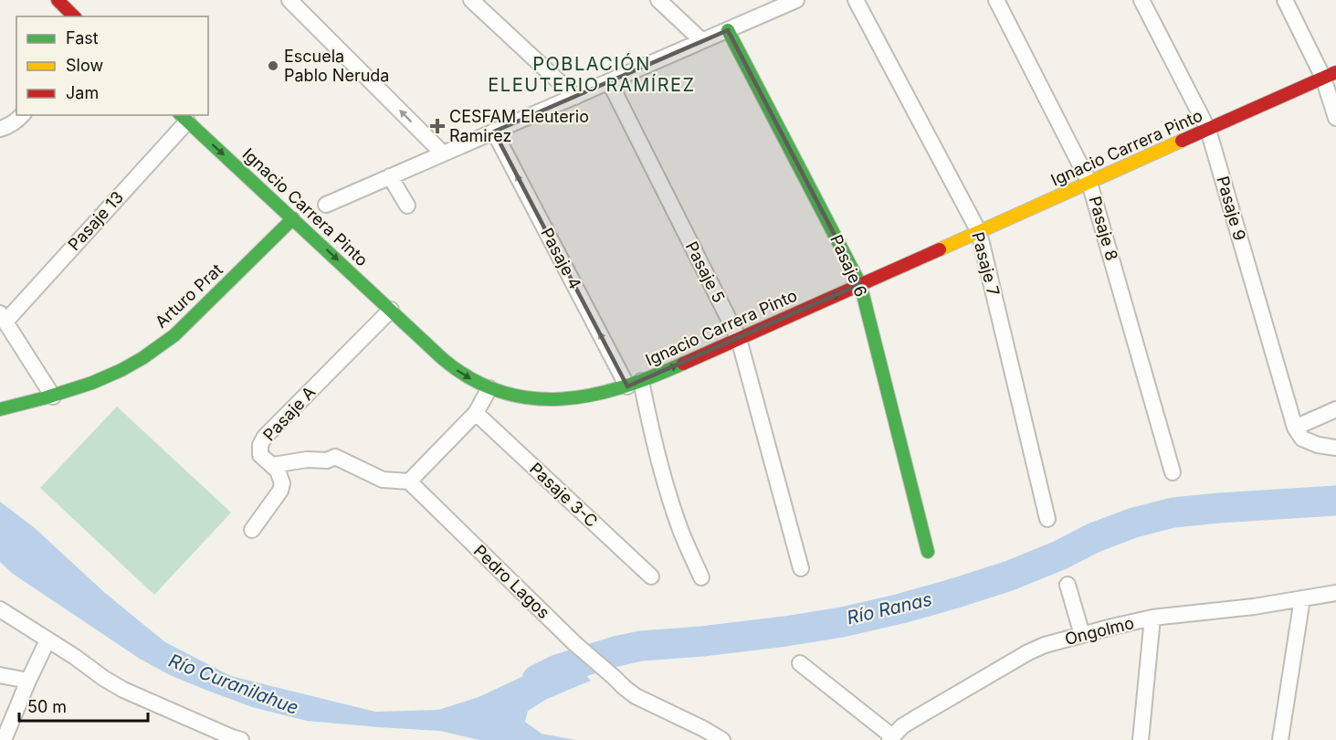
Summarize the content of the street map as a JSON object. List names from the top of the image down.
{
  "streets": {
    "street": [
      "Ignacio Carrera Pinto",
      "Pasaje 9",
      "Pasaje 13",
      "Pasaje 8",
      "Pasaje 4",
      "Pasaje 7",
      "Pasaje 6",
      "Pasaje 5",
      "Arturo Prat",
      "Pasaje A",
      "Pasaje 3-C",
      "Pedro Lagos",
      "Ongolmo"
    ]
  },
  "crossings": [
    ["Ignacio Carrera Pinto", "Pasaje 9"],
    ["Ignacio Carrera Pinto", "Pasaje 13"],
    ["Ignacio Carrera Pinto", "Pasaje 8"],
    ["Ignacio Carrera Pinto", "Pasaje 4"],
    ["Ignacio Carrera Pinto", "Pasaje 7"],
    ["Ignacio Carrera Pinto", "Pasaje 6"],
    ["Ignacio Carrera Pinto", "Pasaje 5"],
    ["Ignacio Carrera Pinto", "Arturo Prat"],
    ["Ignacio Carrera Pinto", "Pasaje A"]
  ],
  "one_way": ["Ignacio Carrera Pinto", "Pasaje 4"],
  "districts": ["POBLACIÓN ELEUTERIO RAMÍREZ"],
  "water": ["Río Ranas", "Río Curanilahue"],
  "places": {
    "other": ["Escuela Pablo Neruda"],
    "health": ["CESFAM Eleuterio Ramirez"]
  },
  "legend": ["Fast", "Slow", "Jam"],
  "scale_bar": "50 m"
}
